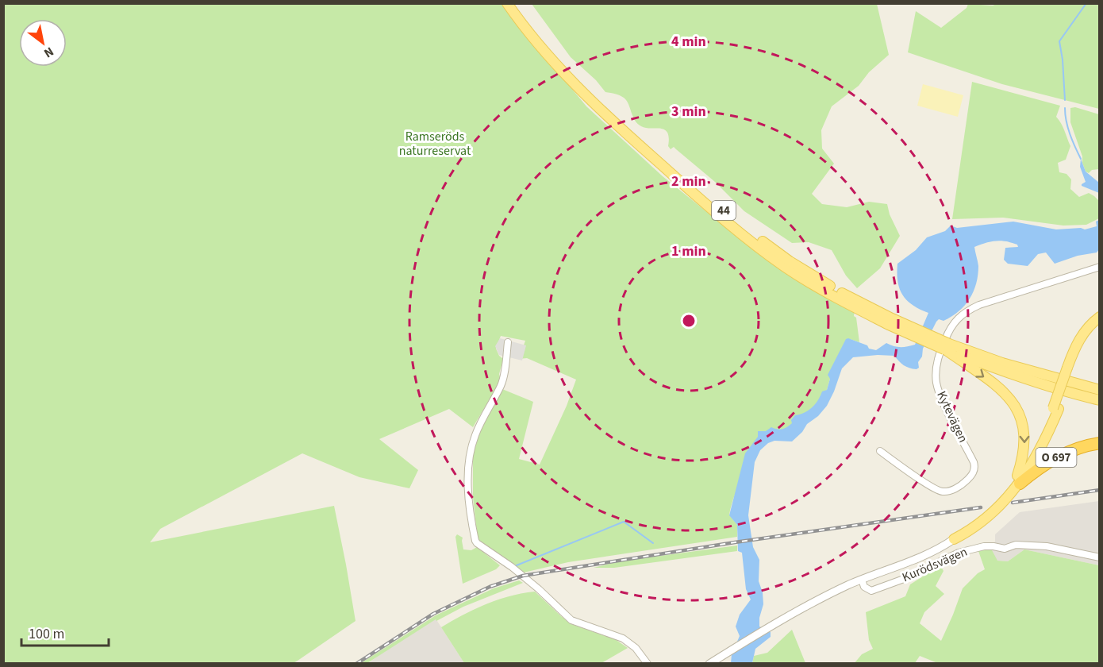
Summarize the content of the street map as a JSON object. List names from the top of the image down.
{
  "streets": {
    "highway": ["O 697"],
    "main road": ["44"],
    "street": ["Kytevägen", "Kurödsvägen"]
  },
  "crossings": [
    ["O 697", "Kurödsvägen"]
  ],
  "parks": ["Ramseröds naturreservat"],
  "scale_bar": "100 m",
  "north": "bottom right",
  "rings": [
    "4 min",
    "3 min",
    "2 min",
    "1 min"
  ]
}
